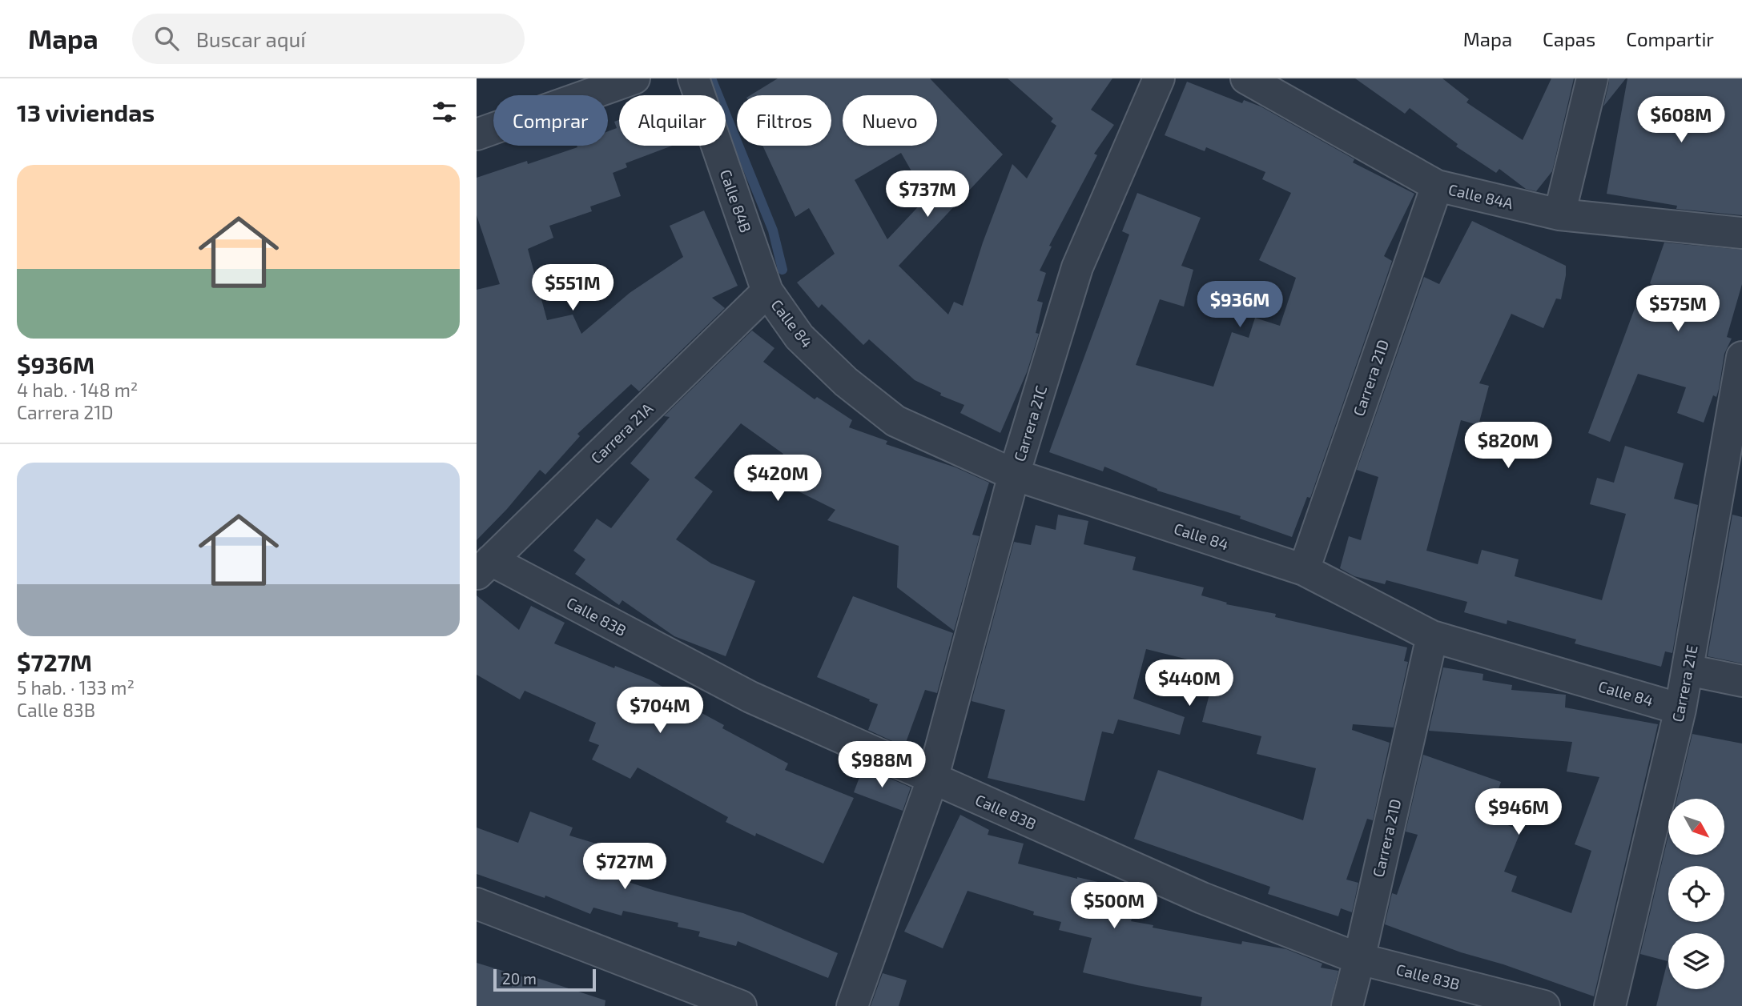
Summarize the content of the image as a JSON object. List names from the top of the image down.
{
  "streets": {
    "street": [
      "Calle 84A",
      "Calle 84B",
      "Calle 84",
      "Carrera 21D",
      "Carrera 21C",
      "Carrera 21A",
      "Calle 83B",
      "Carrera 21E"
    ]
  },
  "crossings": [
    ["Calle 84A", "Carrera 21D"],
    ["Calle 84B", "Calle 84"],
    ["Calle 84B", "Carrera 21A"],
    ["Calle 84", "Carrera 21D"],
    ["Calle 84", "Carrera 21C"],
    ["Calle 84", "Carrera 21A"],
    ["Calle 84", "Carrera 21E"],
    ["Carrera 21D", "Calle 83B"],
    ["Carrera 21C", "Calle 83B"],
    ["Carrera 21A", "Calle 83B"]
  ],
  "scale_bar": "20 m",
  "north": "bottom right",
  "page": {
    "header": "Mapa",
    "search": "Buscar aquí",
    "nav": ["Mapa", "Capas", "Compartir"],
    "heading": "13 viviendas",
    "chip": [
      "Comprar",
      "Alquilar",
      "Filtros",
      "Nuevo"
    ],
    "price": [
      "$608M",
      "$737M",
      "$551M",
      "$936M",
      "$575M",
      "$820M",
      "$420M",
      "$440M",
      "$704M",
      "$988M",
      "$946M",
      "$727M",
      "$500M"
    ],
    "list": [
      {
        "name": "$936M",
        "note": "4 hab. · 148 m² · Carrera 21D"
      },
      {
        "name": "$727M",
        "note": "5 hab. · 133 m² · Calle 83B"
      }
    ],
    "scale": "20 m"
  }
}
